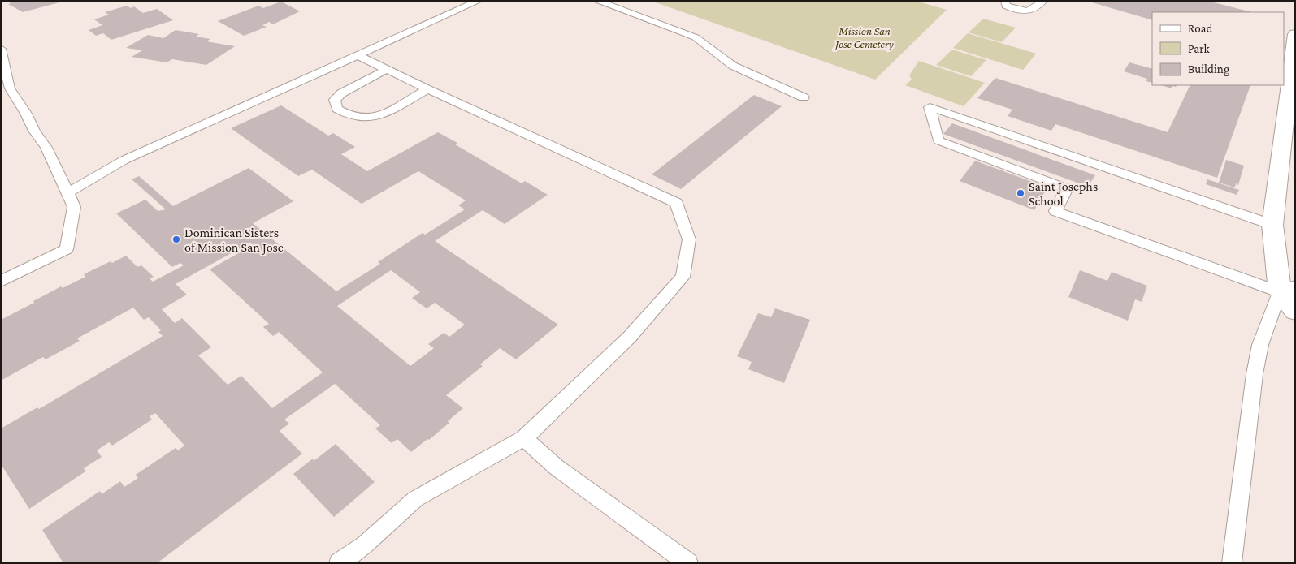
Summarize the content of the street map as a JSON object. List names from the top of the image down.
{
  "parks": ["Mission San Jose Cemetery"],
  "places": ["Saint Josephs School", "Dominican Sisters of Mission San Jose"],
  "legend": ["Road", "Park", "Building"]
}
